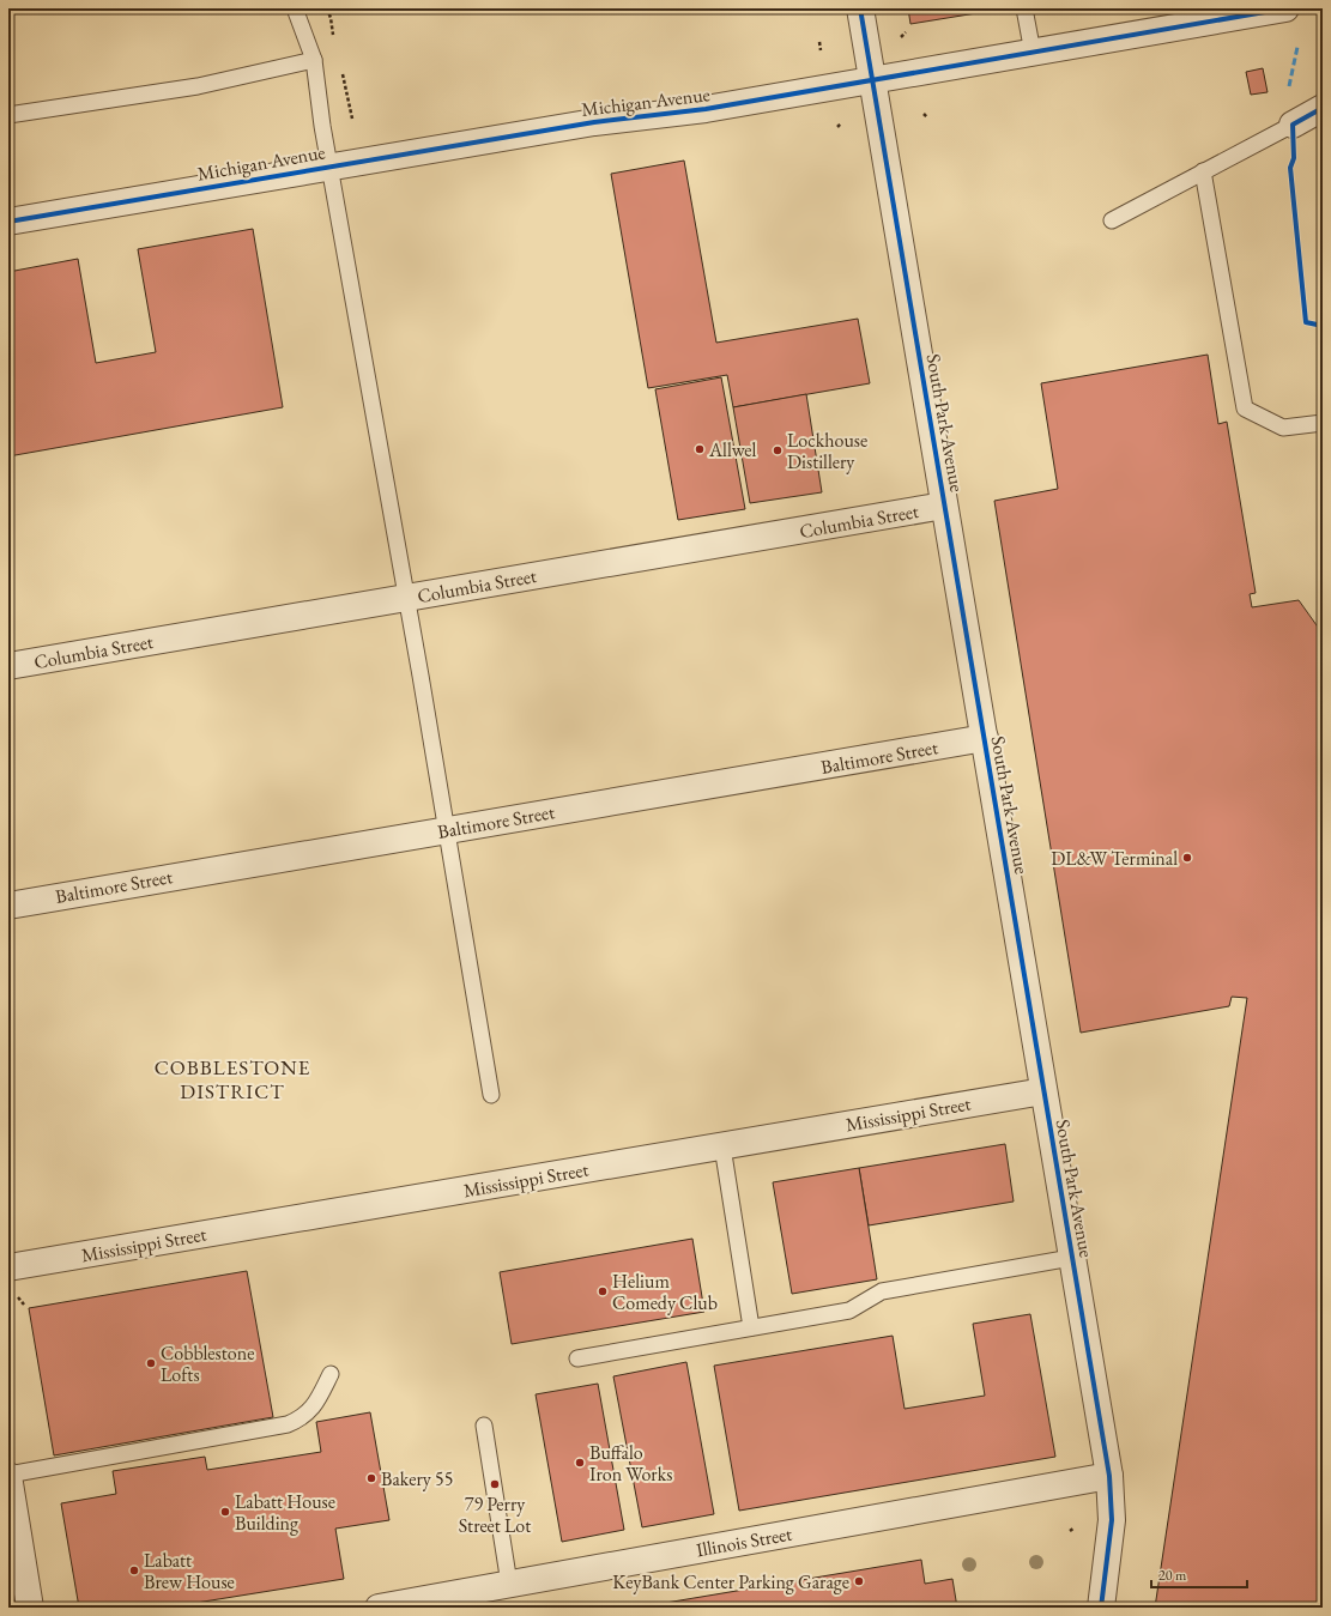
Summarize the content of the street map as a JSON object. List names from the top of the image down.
{
  "streets": {
    "street": [
      "Michigan Avenue",
      "South Park Avenue",
      "Columbia Street",
      "Baltimore Street",
      "Mississippi Street",
      "Illinois Street"
    ]
  },
  "crossings": [
    ["Michigan Avenue", "South Park Avenue"],
    ["South Park Avenue", "Columbia Street"],
    ["South Park Avenue", "Baltimore Street"],
    ["South Park Avenue", "Mississippi Street"],
    ["South Park Avenue", "Illinois Street"]
  ],
  "districts": ["COBBLESTONE DISTRICT"],
  "places": [
    "Allwel",
    "Lockhouse Distillery",
    "DL&W Terminal",
    "Helium Comedy Club",
    "Cobblestone Lofts",
    "Buffalo Iron Works",
    "Bakery 55",
    "79 Perry Street Lot",
    "Labatt House Building",
    "Labatt Brew House",
    "KeyBank Center Parking Garage"
  ],
  "scale_bar": "20 m"
}
